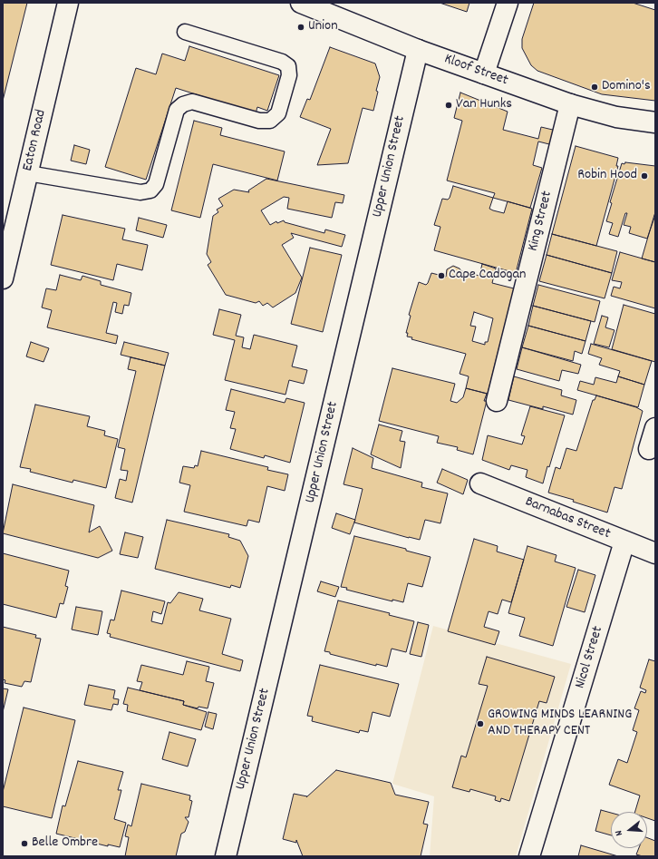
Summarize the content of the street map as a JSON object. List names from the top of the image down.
{
  "streets": {
    "street": [
      "Kloof Street",
      "Eaton Road",
      "Upper Union Street",
      "King Street",
      "Barnabas Street",
      "Nicol Street"
    ]
  },
  "crossings": [
    ["Kloof Street", "Upper Union Street"],
    ["Kloof Street", "King Street"],
    ["Barnabas Street", "Nicol Street"]
  ],
  "places": [
    "Union",
    "Domino's",
    "Van Hunks",
    "Robin Hood",
    "Cape Cadogan",
    "GROWING MINDS LEARNING AND THERAPY CENT",
    "Belle Ombre"
  ],
  "north": "left"
}
